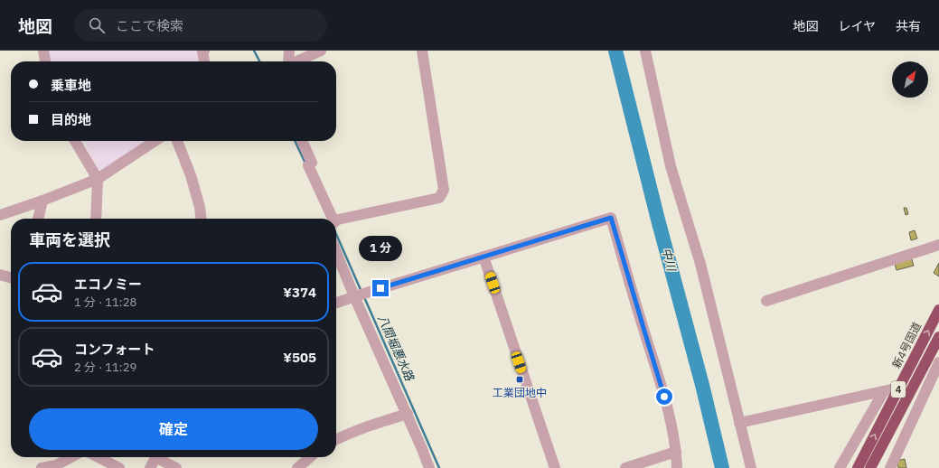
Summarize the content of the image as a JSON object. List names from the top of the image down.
{
  "streets": {
    "highway": ["新4号国道", "4"]
  },
  "water": ["中川", "八間堀悪水路"],
  "places": {
    "transit": ["工業団地中"]
  },
  "north": "top right",
  "page": {
    "header": "地図",
    "search": "ここで検索",
    "nav": ["地図", "レイヤ", "共有"],
    "banner": ["乗車地", "目的地"],
    "heading": "車両を選択",
    "bubble": "1 分",
    "list": [
      {
        "name": "エコノミー",
        "note": "1 分 · 11:28",
        "value": "¥374"
      },
      {
        "name": "コンフォート",
        "note": "2 分 · 11:29",
        "value": "¥505"
      }
    ],
    "buttons": "確定"
  }
}
